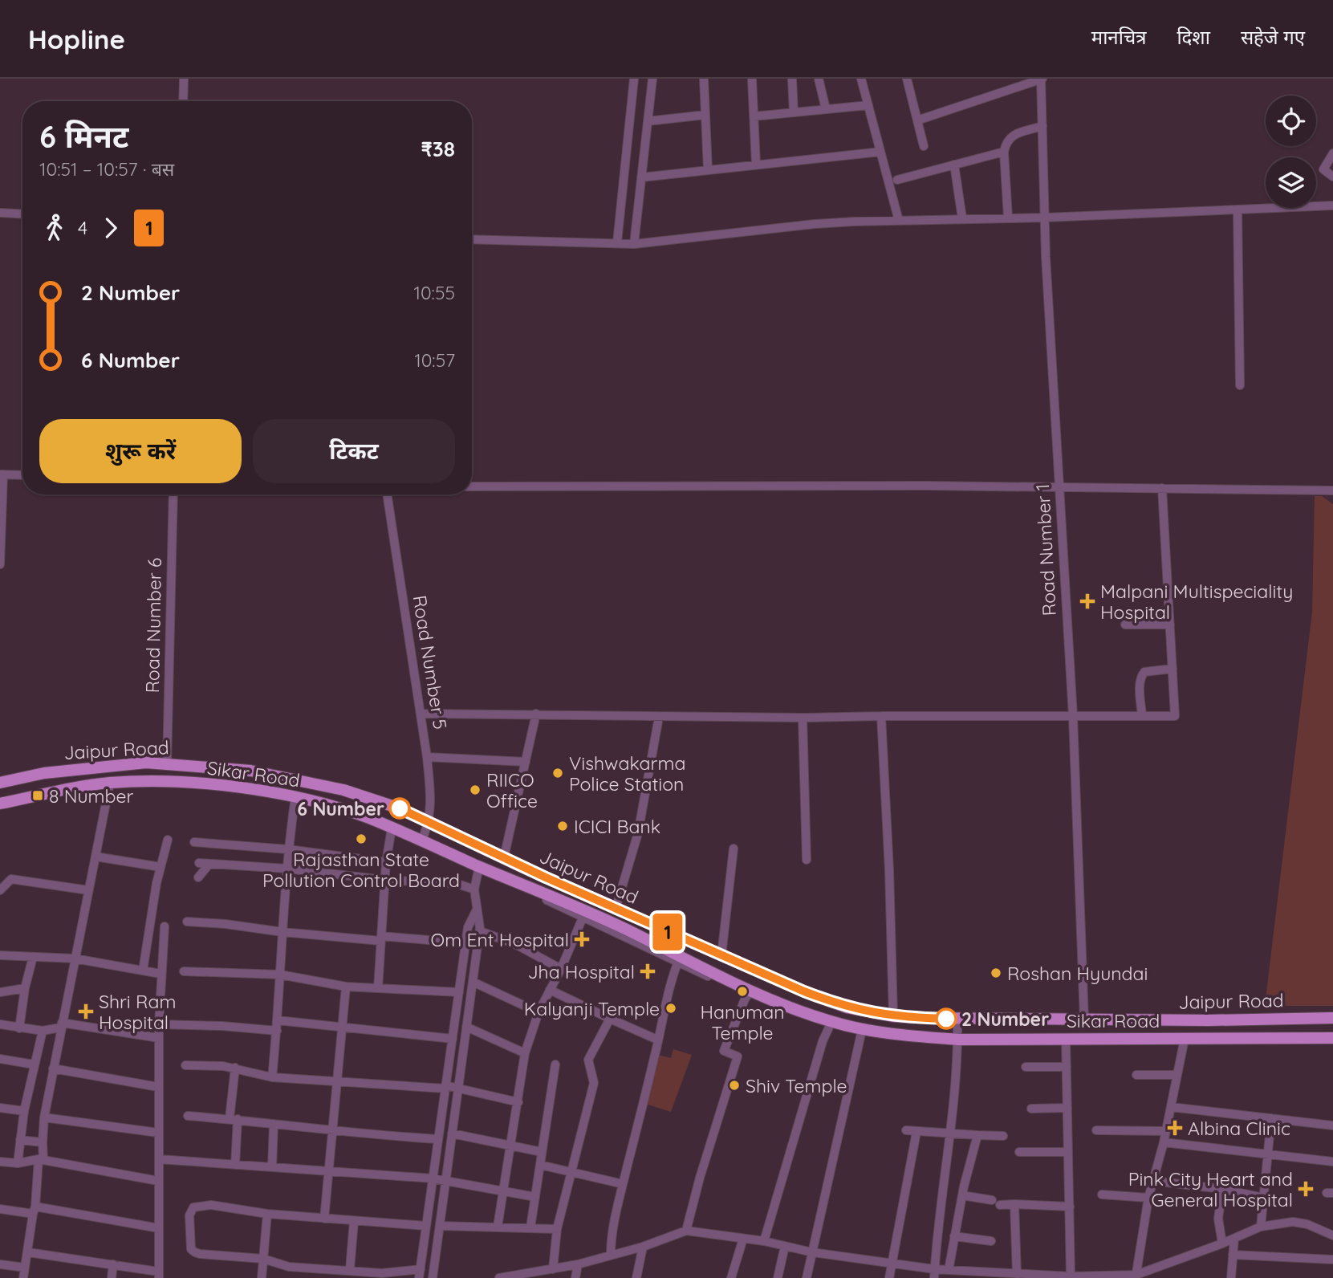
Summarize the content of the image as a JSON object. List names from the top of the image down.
{
  "streets": {
    "main road": ["Jaipur Road", "Sikar Road"],
    "street": ["Road Number 1", "Road Number 6", "Road Number 5"]
  },
  "crossings": [
    ["Road Number 1", "Jaipur Road"],
    ["Road Number 6", "Jaipur Road"],
    ["Road Number 5", "Jaipur Road"],
    ["Road Number 5", "Sikar Road"]
  ],
  "places": {
    "health": [
      "Malpani Multispeciality Hospital",
      "Om Ent Hospital",
      "Jha Hospital",
      "Shri Ram Hospital",
      "Albina Clinic",
      "Pink City Heart and General Hospital"
    ],
    "other": [
      "Vishwakarma Police Station",
      "RIICO Office",
      "6 Number",
      "ICICI Bank",
      "Rajasthan State Pollution Control Board",
      "Roshan Hyundai",
      "Hanuman Temple",
      "Kalyanji Temple",
      "2 Number",
      "Shiv Temple"
    ],
    "transit": ["8 Number"]
  },
  "lines": ["bus line 1"],
  "page": {
    "header": "Hopline",
    "nav": ["मानचित्र", "दिशा", "सहेजे गए"],
    "on_map": "1",
    "heading": ["6 मिनट", "10:51 – 10:57 · बस", "₹38"],
    "legs": ["4", "1"],
    "list": [
      {
        "name": "2 Number",
        "value": "10:55"
      },
      {
        "name": "6 Number",
        "value": "10:57"
      }
    ],
    "buttons": ["शुरू करें", "टिकट"]
  }
}
